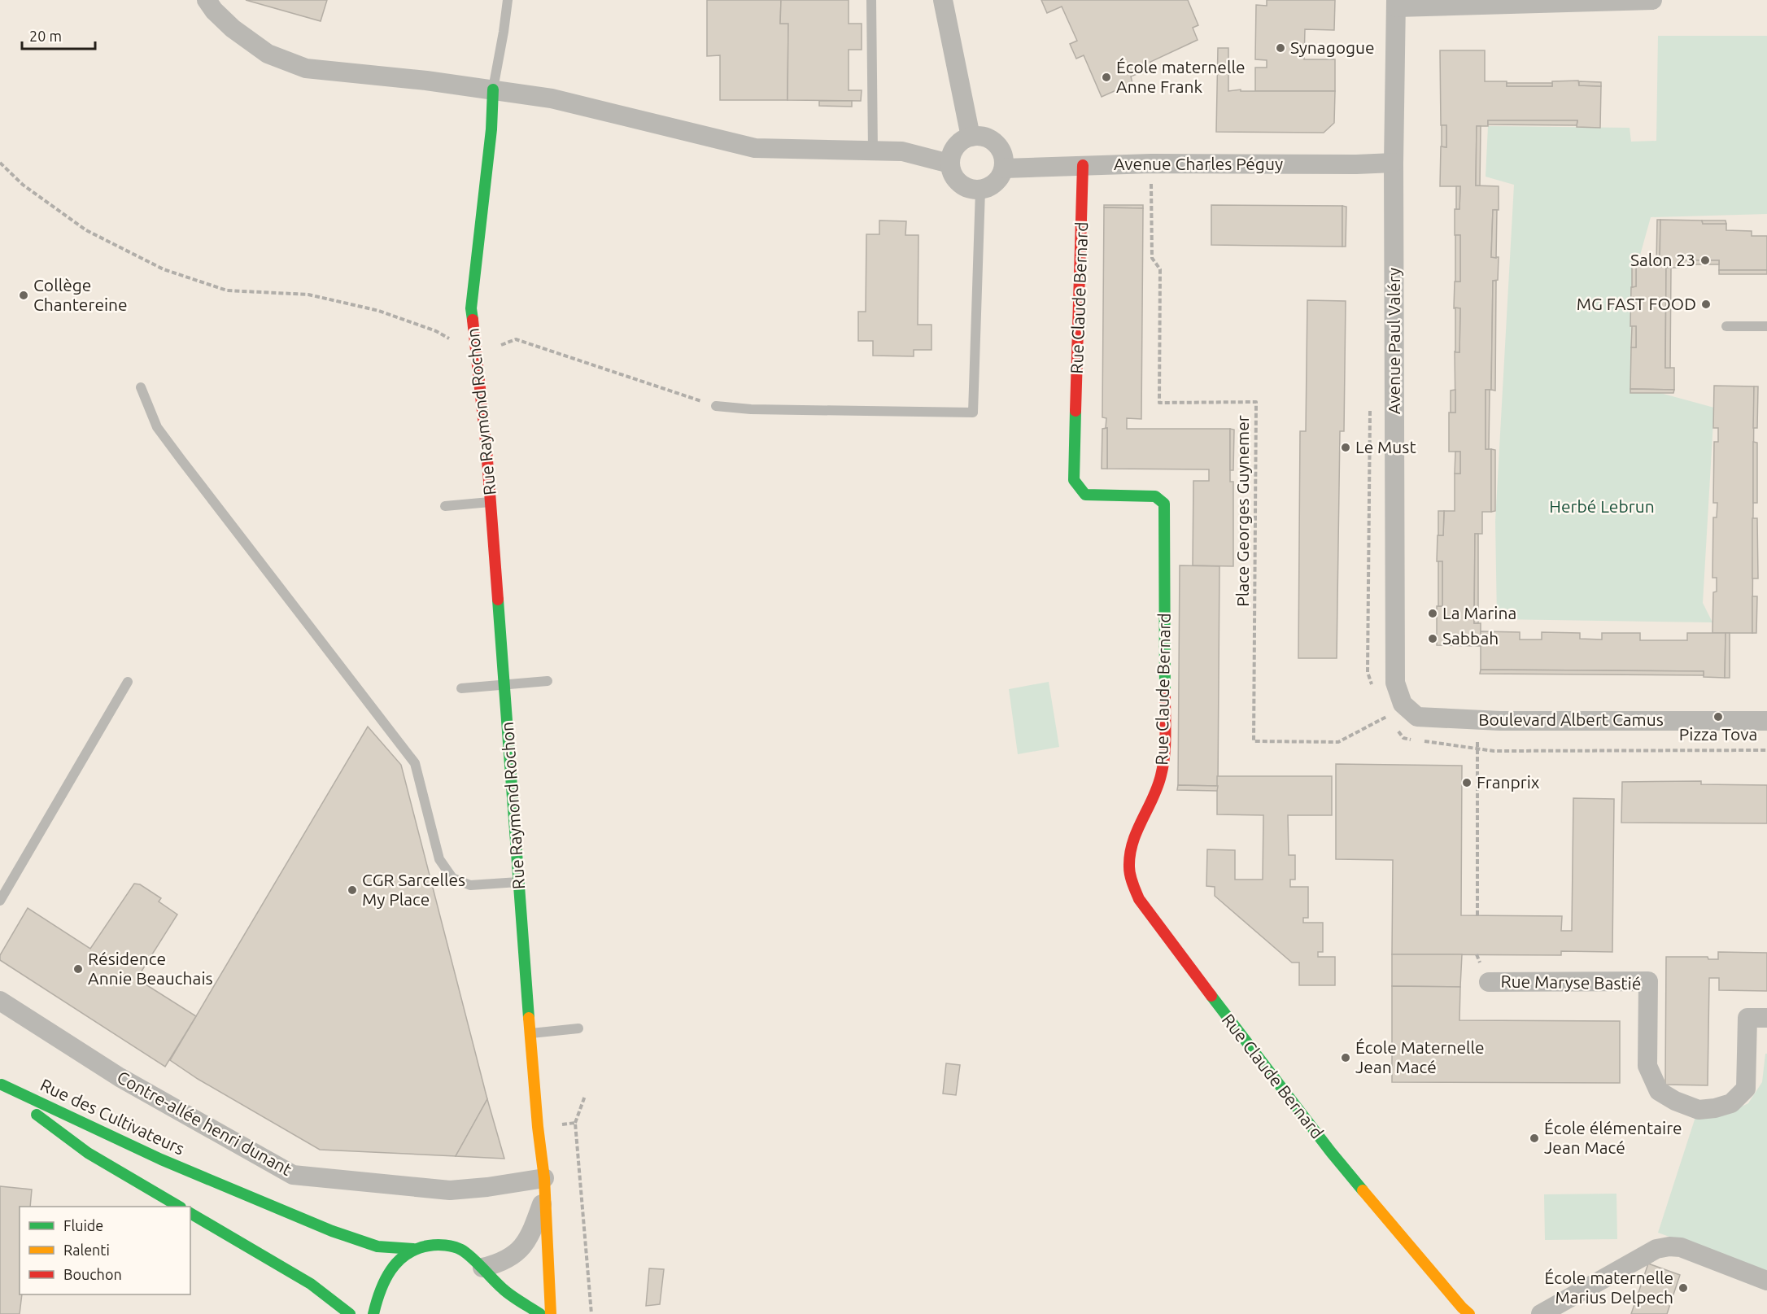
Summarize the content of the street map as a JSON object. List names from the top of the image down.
{
  "streets": {
    "street": [
      "Avenue Charles Péguy",
      "Rue Claude Bernard",
      "Avenue Paul Valéry",
      "Rue Raymond Rochon",
      "Boulevard Albert Camus",
      "Rue Maryse Bastié",
      "Rue des Cultivateurs",
      "Contre-allée henri dunant"
    ],
    "path": ["Place Georges Guynemer"]
  },
  "crossings": [
    ["Avenue Charles Péguy", "Rue Claude Bernard"],
    ["Avenue Charles Péguy", "Avenue Paul Valéry"],
    ["Avenue Charles Péguy", "Place Georges Guynemer"],
    ["Avenue Paul Valéry", "Place Georges Guynemer"],
    ["Avenue Paul Valéry", "Boulevard Albert Camus"],
    ["Rue Raymond Rochon", "Rue des Cultivateurs"],
    ["Rue Raymond Rochon", "Contre-allée henri dunant"],
    ["Place Georges Guynemer", "Boulevard Albert Camus"]
  ],
  "parks": ["Herbé Lebrun"],
  "places": [
    "Synagogue",
    "École maternelle Anne Frank",
    "Salon 23",
    "Collège Chantereine",
    "MG FAST FOOD",
    "Le Must",
    "La Marina",
    "Sabbah",
    "Pizza Tova",
    "Franprix",
    "CGR Sarcelles My Place",
    "Résidence Annie Beauchais",
    "École Maternelle Jean Macé",
    "École élémentaire Jean Macé",
    "École maternelle Marius Delpech"
  ],
  "legend": ["Fluide", "Ralenti", "Bouchon"],
  "scale_bar": "20 m"
}
